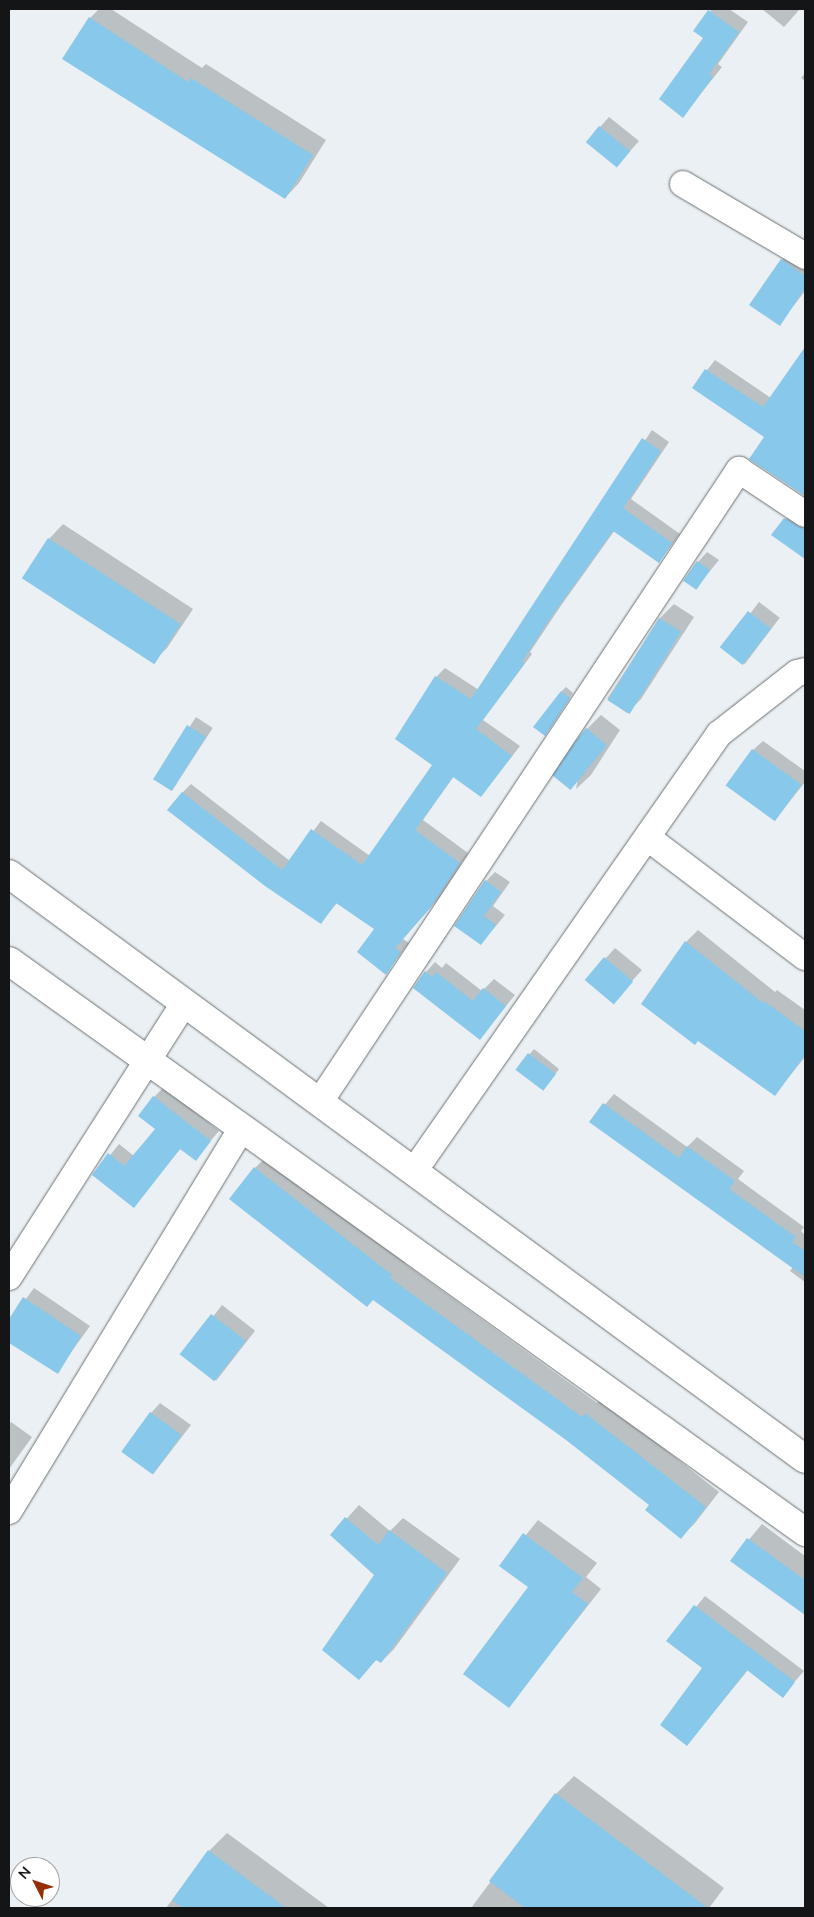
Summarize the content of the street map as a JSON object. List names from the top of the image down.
{
  "north": "top left"
}
